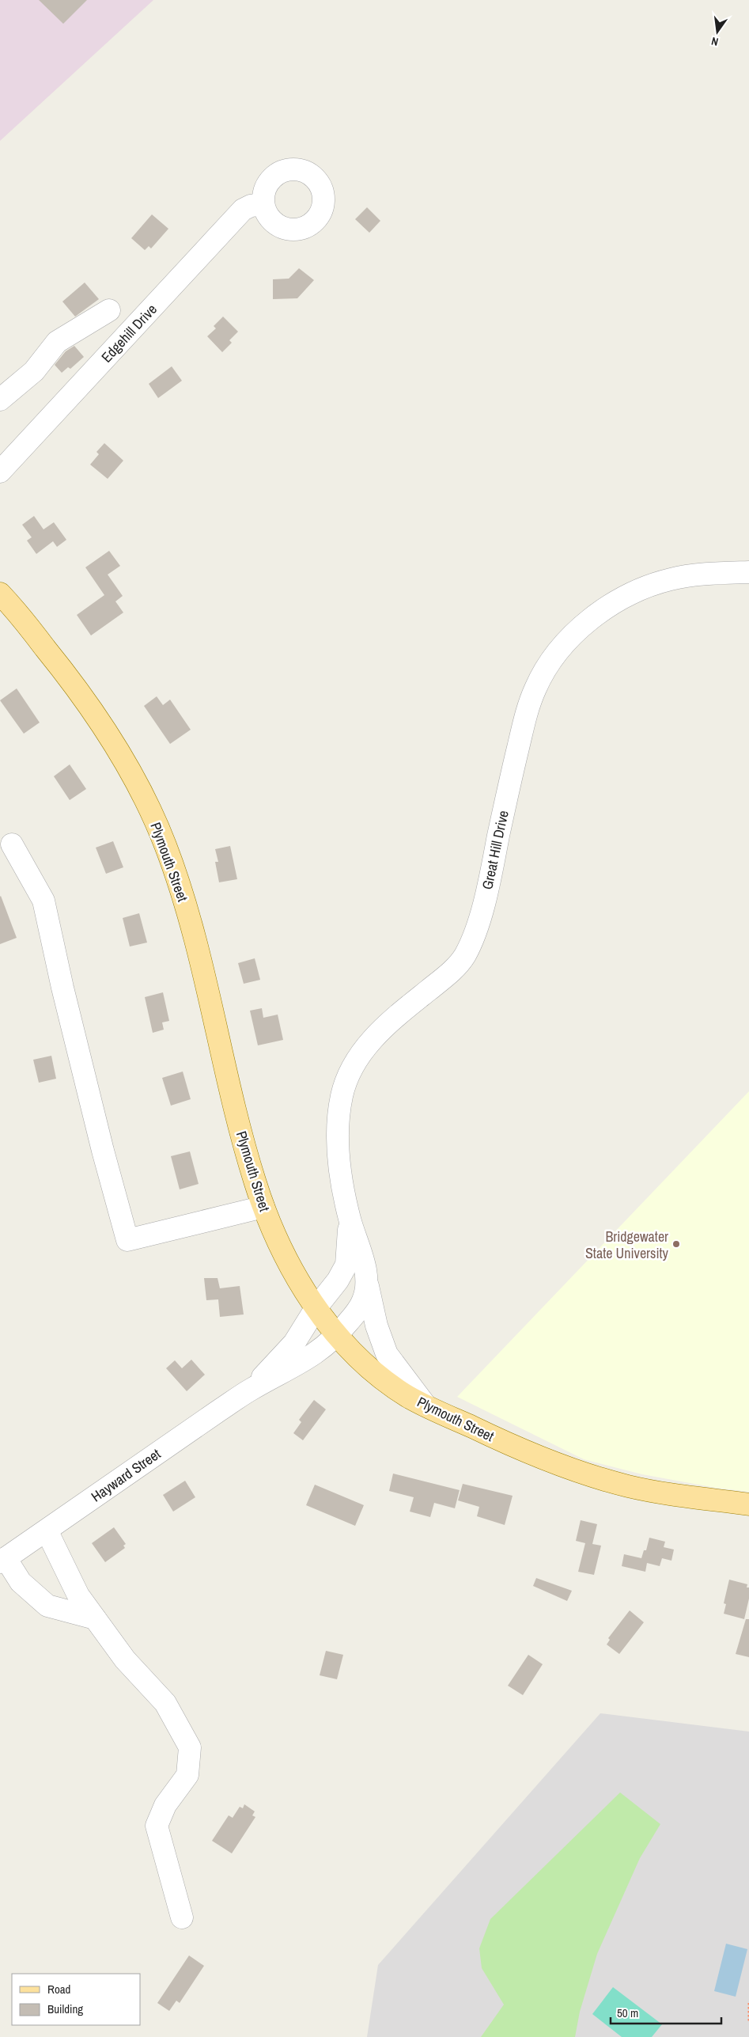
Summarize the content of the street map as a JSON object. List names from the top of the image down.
{
  "streets": {
    "main road": ["Plymouth Street"],
    "street": ["Edgehill Drive", "Great Hill Drive", "Hayward Street"]
  },
  "crossings": [
    ["Great Hill Drive", "Plymouth Street"],
    ["Great Hill Drive", "Hayward Street"],
    ["Plymouth Street", "Hayward Street"]
  ],
  "places": ["Bridgewater State University"],
  "legend": ["Road", "Building"],
  "scale_bar": "50 m",
  "north": "bottom"
}
